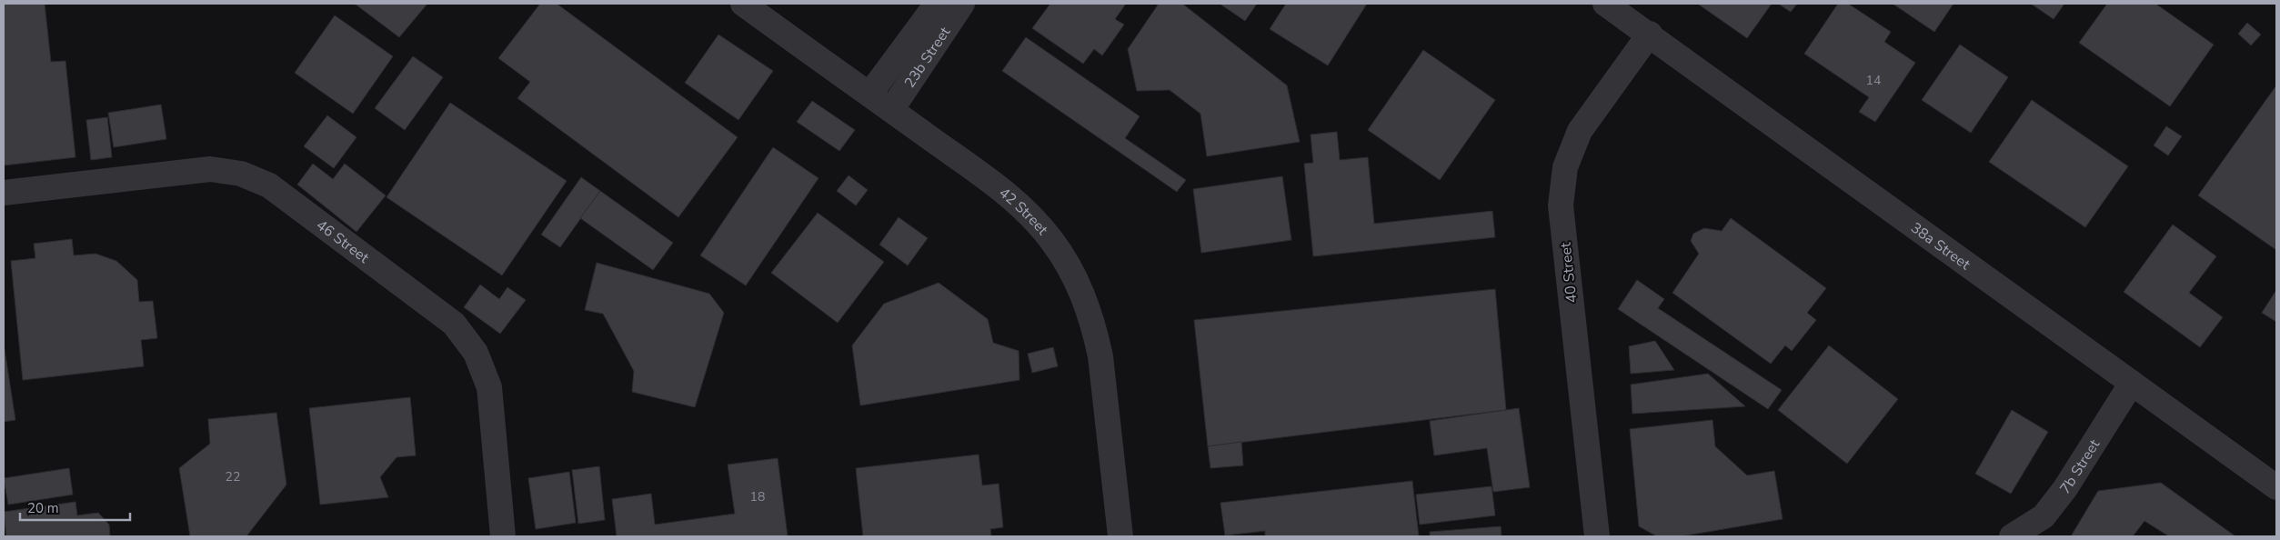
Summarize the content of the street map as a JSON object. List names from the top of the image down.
{
  "streets": {
    "street": [
      "23b Street",
      "42 Street",
      "46 Street",
      "38a Street",
      "40 Street",
      "7b Street"
    ]
  },
  "crossings": [
    ["23b Street", "42 Street"],
    ["38a Street", "40 Street"],
    ["38a Street", "7b Street"]
  ],
  "house_numbers": ["14", "22", "18"],
  "scale_bar": "20 m"
}
